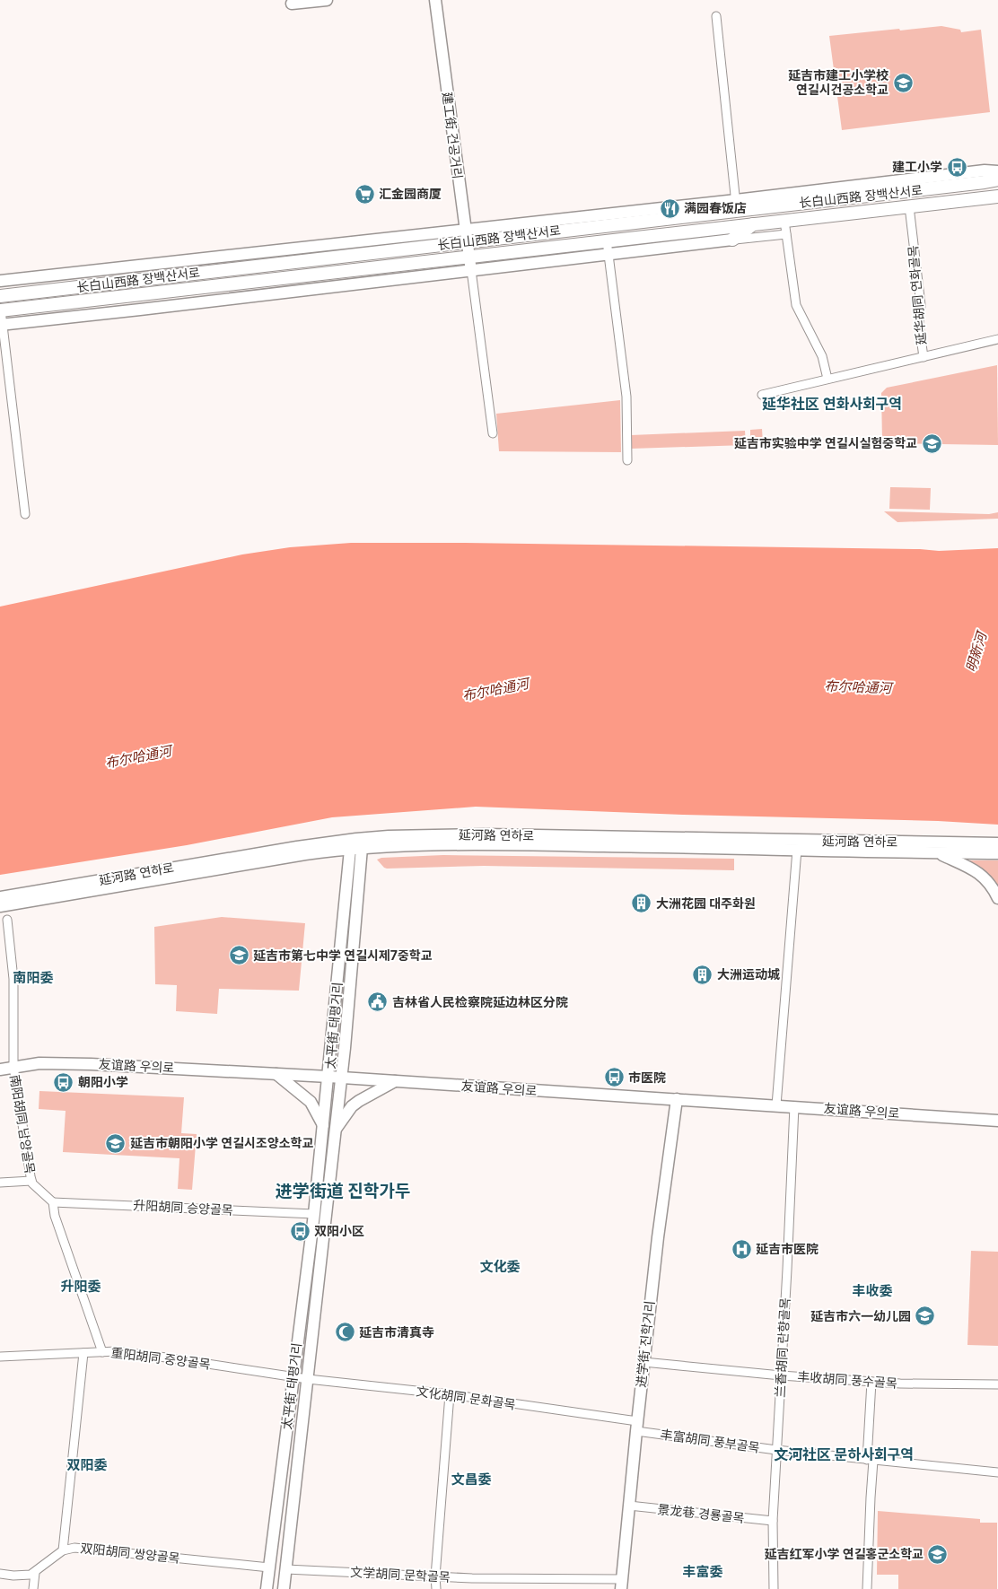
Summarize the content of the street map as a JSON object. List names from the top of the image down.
{
  "streets": {
    "main road": [
      "建工街 건공거리",
      "长白山西路 장백산서로",
      "延河路 연하로",
      "太平街 태평거리",
      "友谊路 우의로",
      "进学街 진학거리"
    ],
    "street": [
      "延华胡同 연화골목",
      "南阳胡同 남양골목",
      "升阳胡同 승양골목",
      "兰香胡同 란향골목",
      "重阳胡同 중양골목",
      "丰收胡同 풍수골목",
      "文化胡同 문화골목",
      "丰富胡同 풍부골목",
      "景龙巷 경룡골목",
      "双阳胡同 쌍양골목",
      "文学胡同 문학골목"
    ]
  },
  "crossings": [
    ["建工街 건공거리", "长白山西路 장백산서로"],
    ["长白山西路 장백산서로", "延华胡同 연화골목"],
    ["延河路 연하로", "太平街 태평거리"],
    ["太平街 태평거리", "友谊路 우의로"],
    ["太平街 태평거리", "升阳胡同 승양골목"],
    ["太平街 태평거리", "重阳胡同 중양골목"],
    ["太平街 태평거리", "文化胡同 문화골목"],
    ["太平街 태평거리", "双阳胡同 쌍양골목"],
    ["太平街 태평거리", "文学胡同 문학골목"],
    ["友谊路 우의로", "南阳胡同 남양골목"],
    ["友谊路 우의로", "进学街 진학거리"],
    ["友谊路 우의로", "兰香胡同 란향골목"],
    ["南阳胡同 남양골목", "升阳胡同 승양골목"],
    ["进学街 진학거리", "丰收胡同 풍수골목"],
    ["进学街 진학거리", "文化胡同 문화골목"],
    ["进学街 진학거리", "丰富胡同 풍부골목"],
    ["进学街 진학거리", "景龙巷 경룡골목"],
    ["进学街 진학거리", "文学胡同 문학골목"],
    ["兰香胡同 란향골목", "丰收胡同 풍수골목"],
    ["兰香胡同 란향골목", "丰富胡同 풍부골목"],
    ["兰香胡同 란향골목", "景龙巷 경룡골목"],
    ["重阳胡同 중양골목", "文化胡同 문화골목"],
    ["文化胡同 문화골목", "丰富胡同 풍부골목"]
  ],
  "districts": [
    "延华社区 연화사회구역",
    "南阳委",
    "进学街道 진학가두",
    "文化委",
    "升阳委",
    "丰收委",
    "文河社区 문하사회구역",
    "双阳委",
    "文昌委",
    "丰富委"
  ],
  "water": ["明新河", "布尔哈通河"],
  "places": {
    "school or university": [
      "延吉市建工小学校 연길시건공소학교",
      "延吉市实验中学 연길시실험중학교",
      "延吉市第七中学 연길시제7중학교",
      "延吉市朝阳小学 연길시조양소학교",
      "延吉市六一幼儿园",
      "延吉红军小学 연길홍군소학교"
    ],
    "bus stop": [
      "建工小学",
      "市医院",
      "朝阳小学",
      "双阳小区"
    ],
    "supermarket": ["汇金园商厦"],
    "restaurant": ["满园春饭店"],
    "building": ["大洲花园 대주화원", "大洲运动城"],
    "public building": ["吉林省人民检察院延边林区分院"],
    "hospital": ["延吉市医院"],
    "mosque": ["延吉市清真寺"]
  }
}
